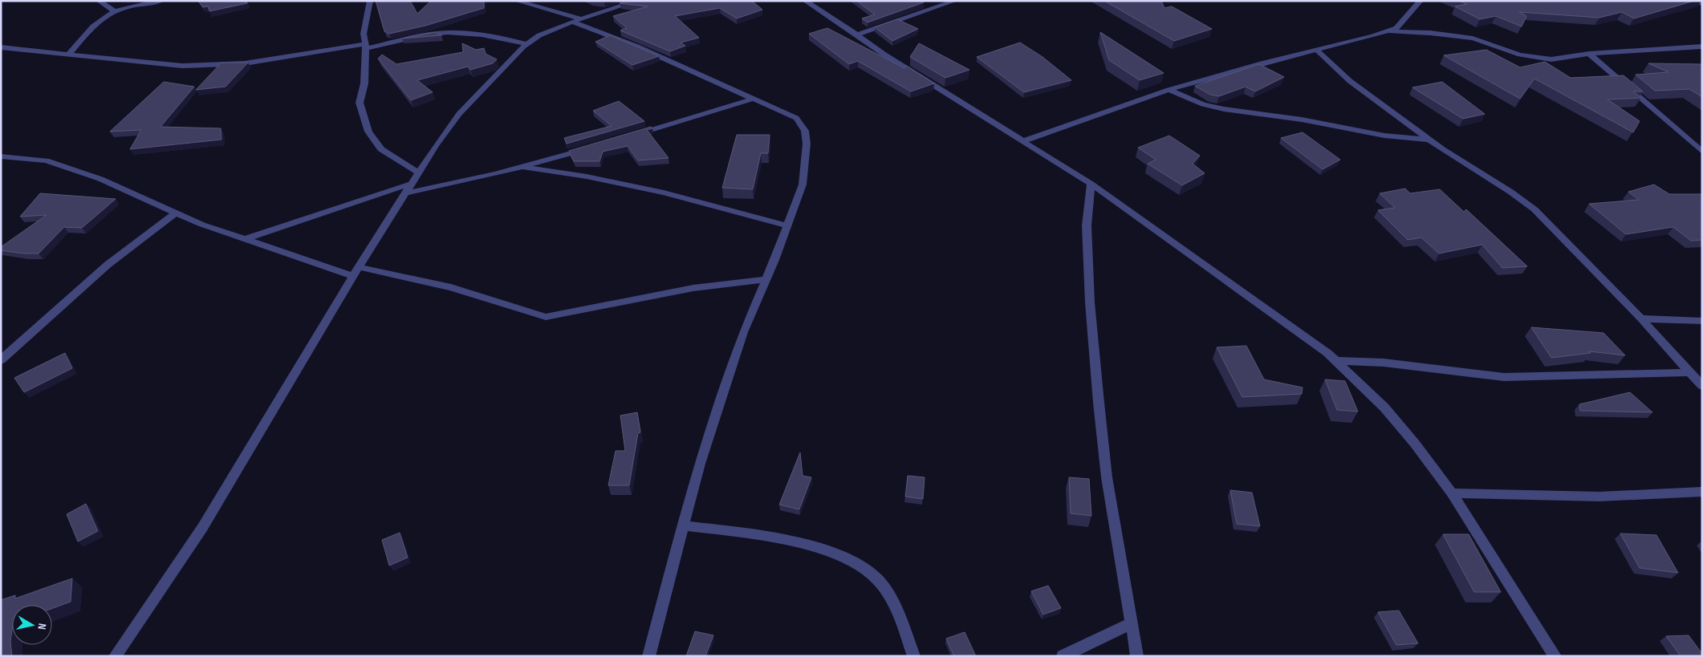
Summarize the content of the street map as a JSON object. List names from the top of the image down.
{
  "north": "right"
}
